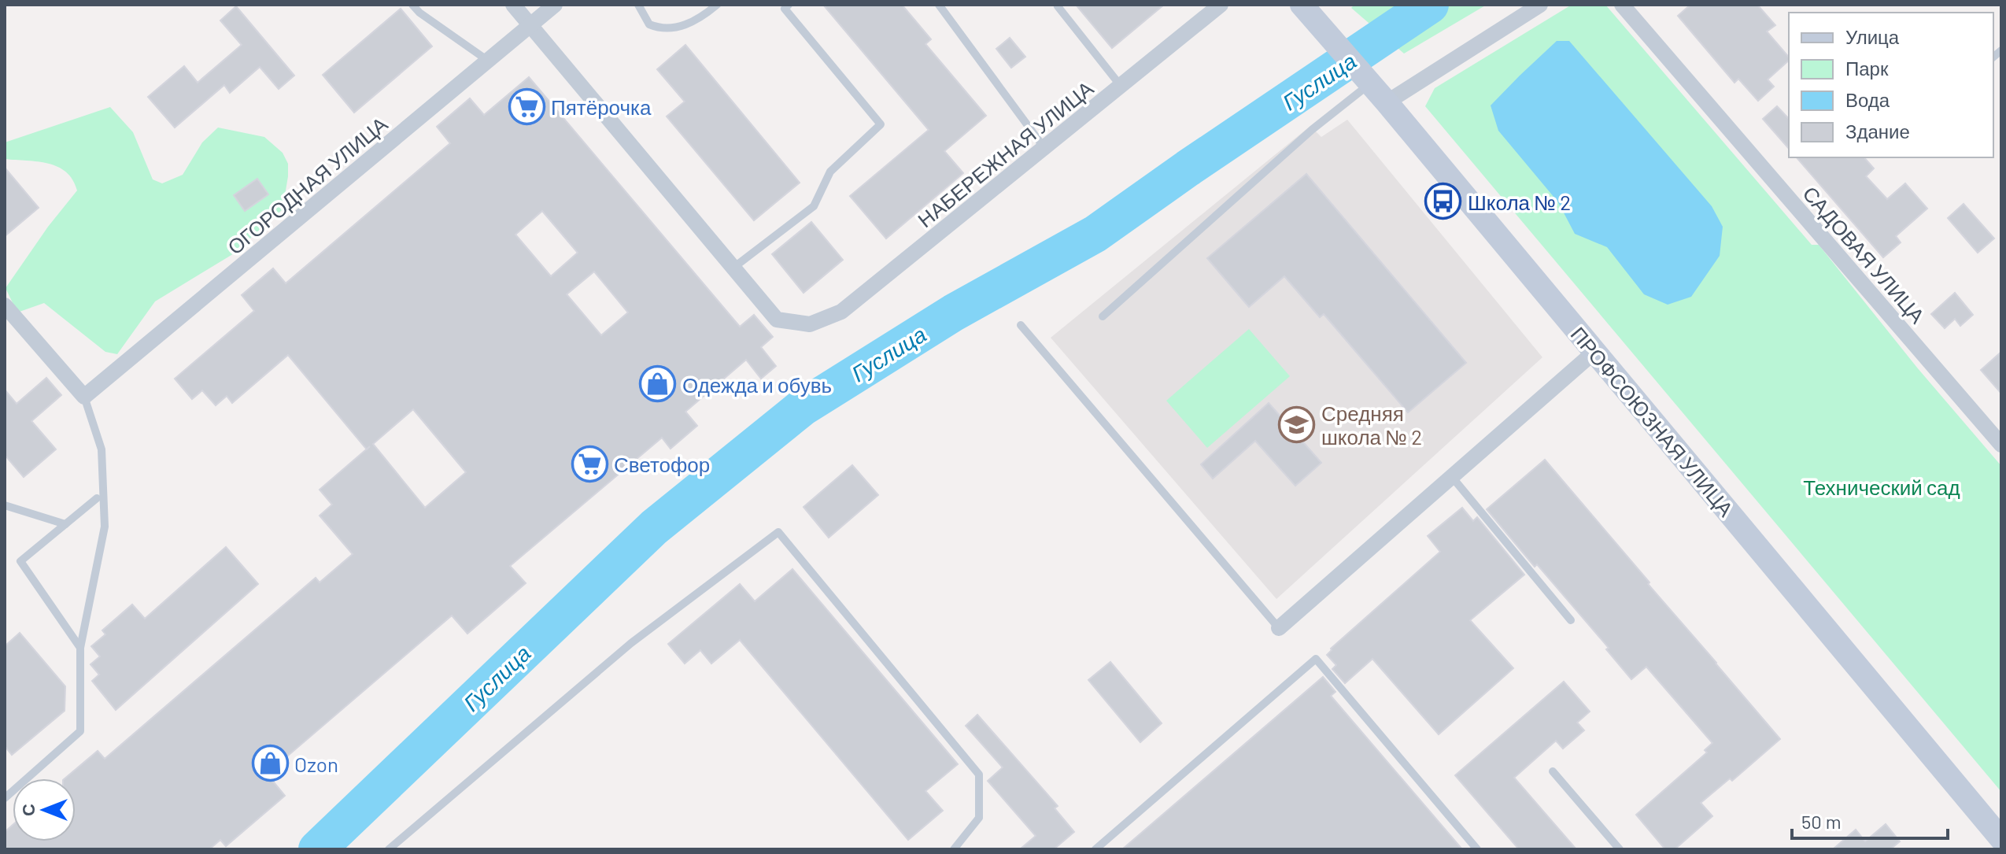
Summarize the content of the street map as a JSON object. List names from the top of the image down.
{
  "streets": {
    "main road": ["ПРОФСОЮЗНАЯ УЛИЦА"],
    "street": ["НАБЕРЕЖНАЯ УЛИЦА", "ОГОРОДНАЯ УЛИЦА", "САДОВАЯ УЛИЦА"]
  },
  "water": ["Гуслица"],
  "parks": ["Технический сад"],
  "places": {
    "supermarket": ["Пятёрочка", "Светофор"],
    "bus stop": ["Школа № 2"],
    "shop": ["Одежда и обувь", "Ozon"],
    "school or university": ["Средняя школа № 2"]
  },
  "legend": [
    "Улица",
    "Парк",
    "Вода",
    "Здание"
  ],
  "scale_bar": "50 m",
  "north": "left"
}
